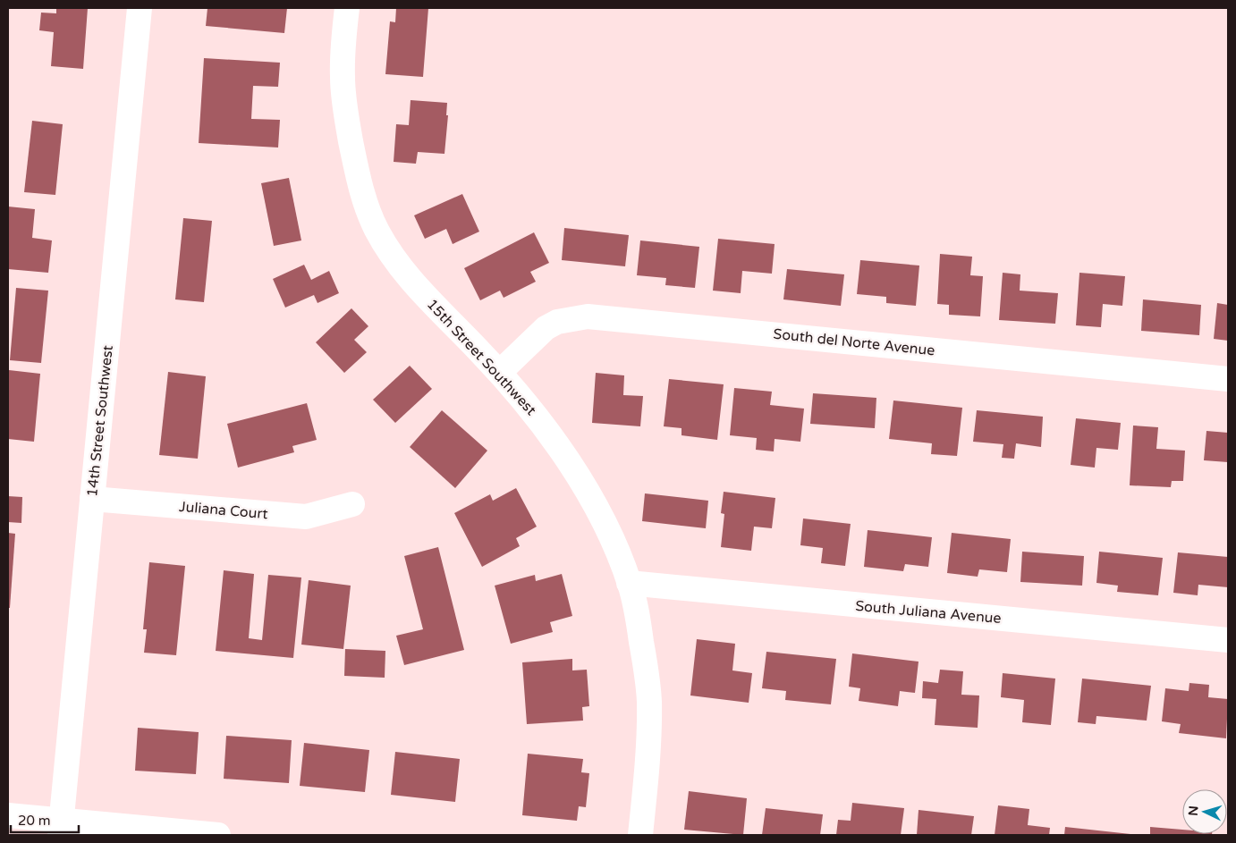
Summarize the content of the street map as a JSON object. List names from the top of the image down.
{
  "streets": {
    "street": [
      "South del Norte Avenue",
      "15th Street Southwest",
      "14th Street Southwest",
      "Juliana Court",
      "South Juliana Avenue"
    ]
  },
  "crossings": [
    ["South del Norte Avenue", "15th Street Southwest"],
    ["15th Street Southwest", "South Juliana Avenue"],
    ["14th Street Southwest", "Juliana Court"]
  ],
  "scale_bar": "20 m",
  "north": "left"
}
